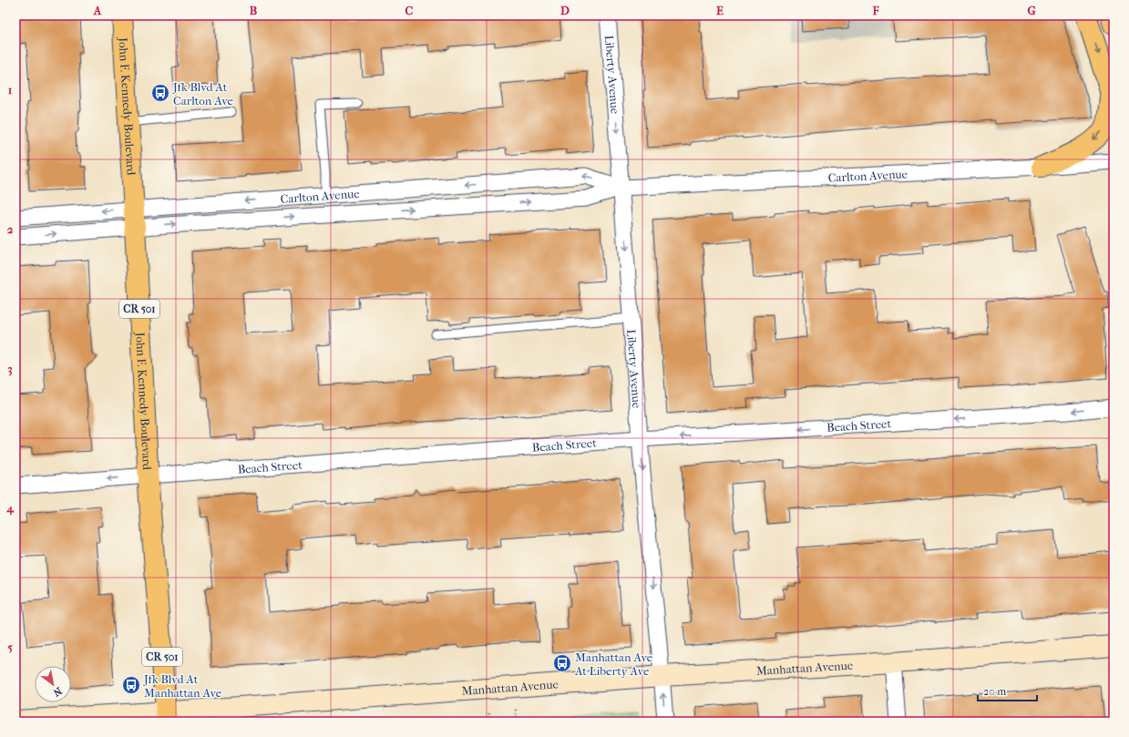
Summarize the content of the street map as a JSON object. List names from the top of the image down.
{
  "streets": {
    "main road": ["John F. Kennedy Boulevard", "CR 501"],
    "street": [
      "Liberty Avenue",
      "Carlton Avenue",
      "Beach Street",
      "Manhattan Avenue"
    ]
  },
  "crossings": [
    ["Liberty Avenue", "Carlton Avenue"],
    ["Liberty Avenue", "Beach Street"],
    ["Liberty Avenue", "Manhattan Avenue"],
    ["John F. Kennedy Boulevard", "Carlton Avenue"],
    ["John F. Kennedy Boulevard", "Beach Street"],
    ["John F. Kennedy Boulevard", "Manhattan Avenue"]
  ],
  "one_way": ["Liberty Avenue", "Beach Street"],
  "places": {
    "bus stop": ["Jfk Blvd At Carlton Ave", "Manhattan Ave At Liberty Ave", "Jfk Blvd At Manhattan Ave"]
  },
  "scale_bar": "20 m",
  "north": "bottom right",
  "grid": {
    "columns": [
      "A",
      "B",
      "C",
      "D",
      "E",
      "F",
      "G"
    ],
    "rows": [
      "1",
      "2",
      "3",
      "4",
      "5"
    ]
  }
}
